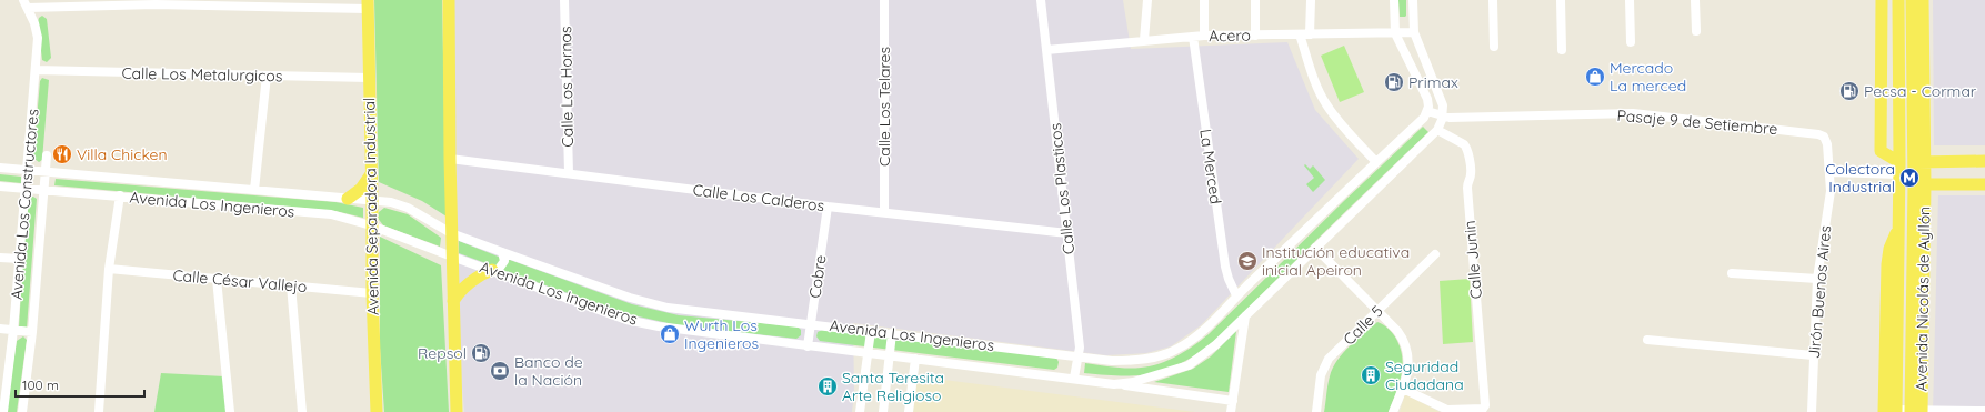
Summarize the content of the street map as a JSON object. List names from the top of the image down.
{
  "streets": {
    "main road": ["Avenida Separadora Industrial", "Avenida Nicolás de Ayllón"],
    "street": [
      "Acero",
      "Calle Los Metalurgicos",
      "Calle Los Hornos",
      "Calle Los Telares",
      "Pasaje 9 de Setiembre",
      "La Merced",
      "Calle Los Plasticos",
      "Calle Los Calderos",
      "Avenida Los Constructores",
      "Avenida Los Ingenieros",
      "Calle Junin",
      "Cobre",
      "Calle César Vallejo",
      "Jirón Buenos Aires",
      "Calle 5"
    ]
  },
  "crossings": [
    ["Acero", "La Merced"],
    ["Acero", "Calle Los Plasticos"],
    ["Calle Los Metalurgicos", "Avenida Los Constructores"],
    ["Calle Los Metalurgicos", "Avenida Separadora Industrial"],
    ["Calle Los Hornos", "Calle Los Calderos"],
    ["Calle Los Telares", "Calle Los Calderos"],
    ["Pasaje 9 de Setiembre", "Avenida Los Ingenieros"],
    ["Pasaje 9 de Setiembre", "Jirón Buenos Aires"],
    ["La Merced", "Avenida Los Ingenieros"],
    ["Calle Los Plasticos", "Calle Los Calderos"],
    ["Calle Los Plasticos", "Avenida Los Ingenieros"],
    ["Calle Los Calderos", "Cobre"],
    ["Avenida Los Constructores", "Avenida Los Ingenieros"],
    ["Avenida Los Ingenieros", "Avenida Separadora Industrial"],
    ["Avenida Los Ingenieros", "Calle Junin"],
    ["Avenida Los Ingenieros", "Cobre"],
    ["Avenida Separadora Industrial", "Calle César Vallejo"]
  ],
  "places": {
    "shop": ["Mercado La merced", "Wurth Los Ingenieros"],
    "fuel station": ["Primax", "Pecsa - Cormar", "Repsol"],
    "restaurant": ["Villa Chicken"],
    "metro station": ["Colectora Industrial"],
    "school or university": ["Institución educativa inicial Apeiron"],
    "bank": ["Banco de la Nación"],
    "building": ["Seguridad Ciudadana", "Santa Teresita Arte Religioso"]
  },
  "scale_bar": "100 m"
}
